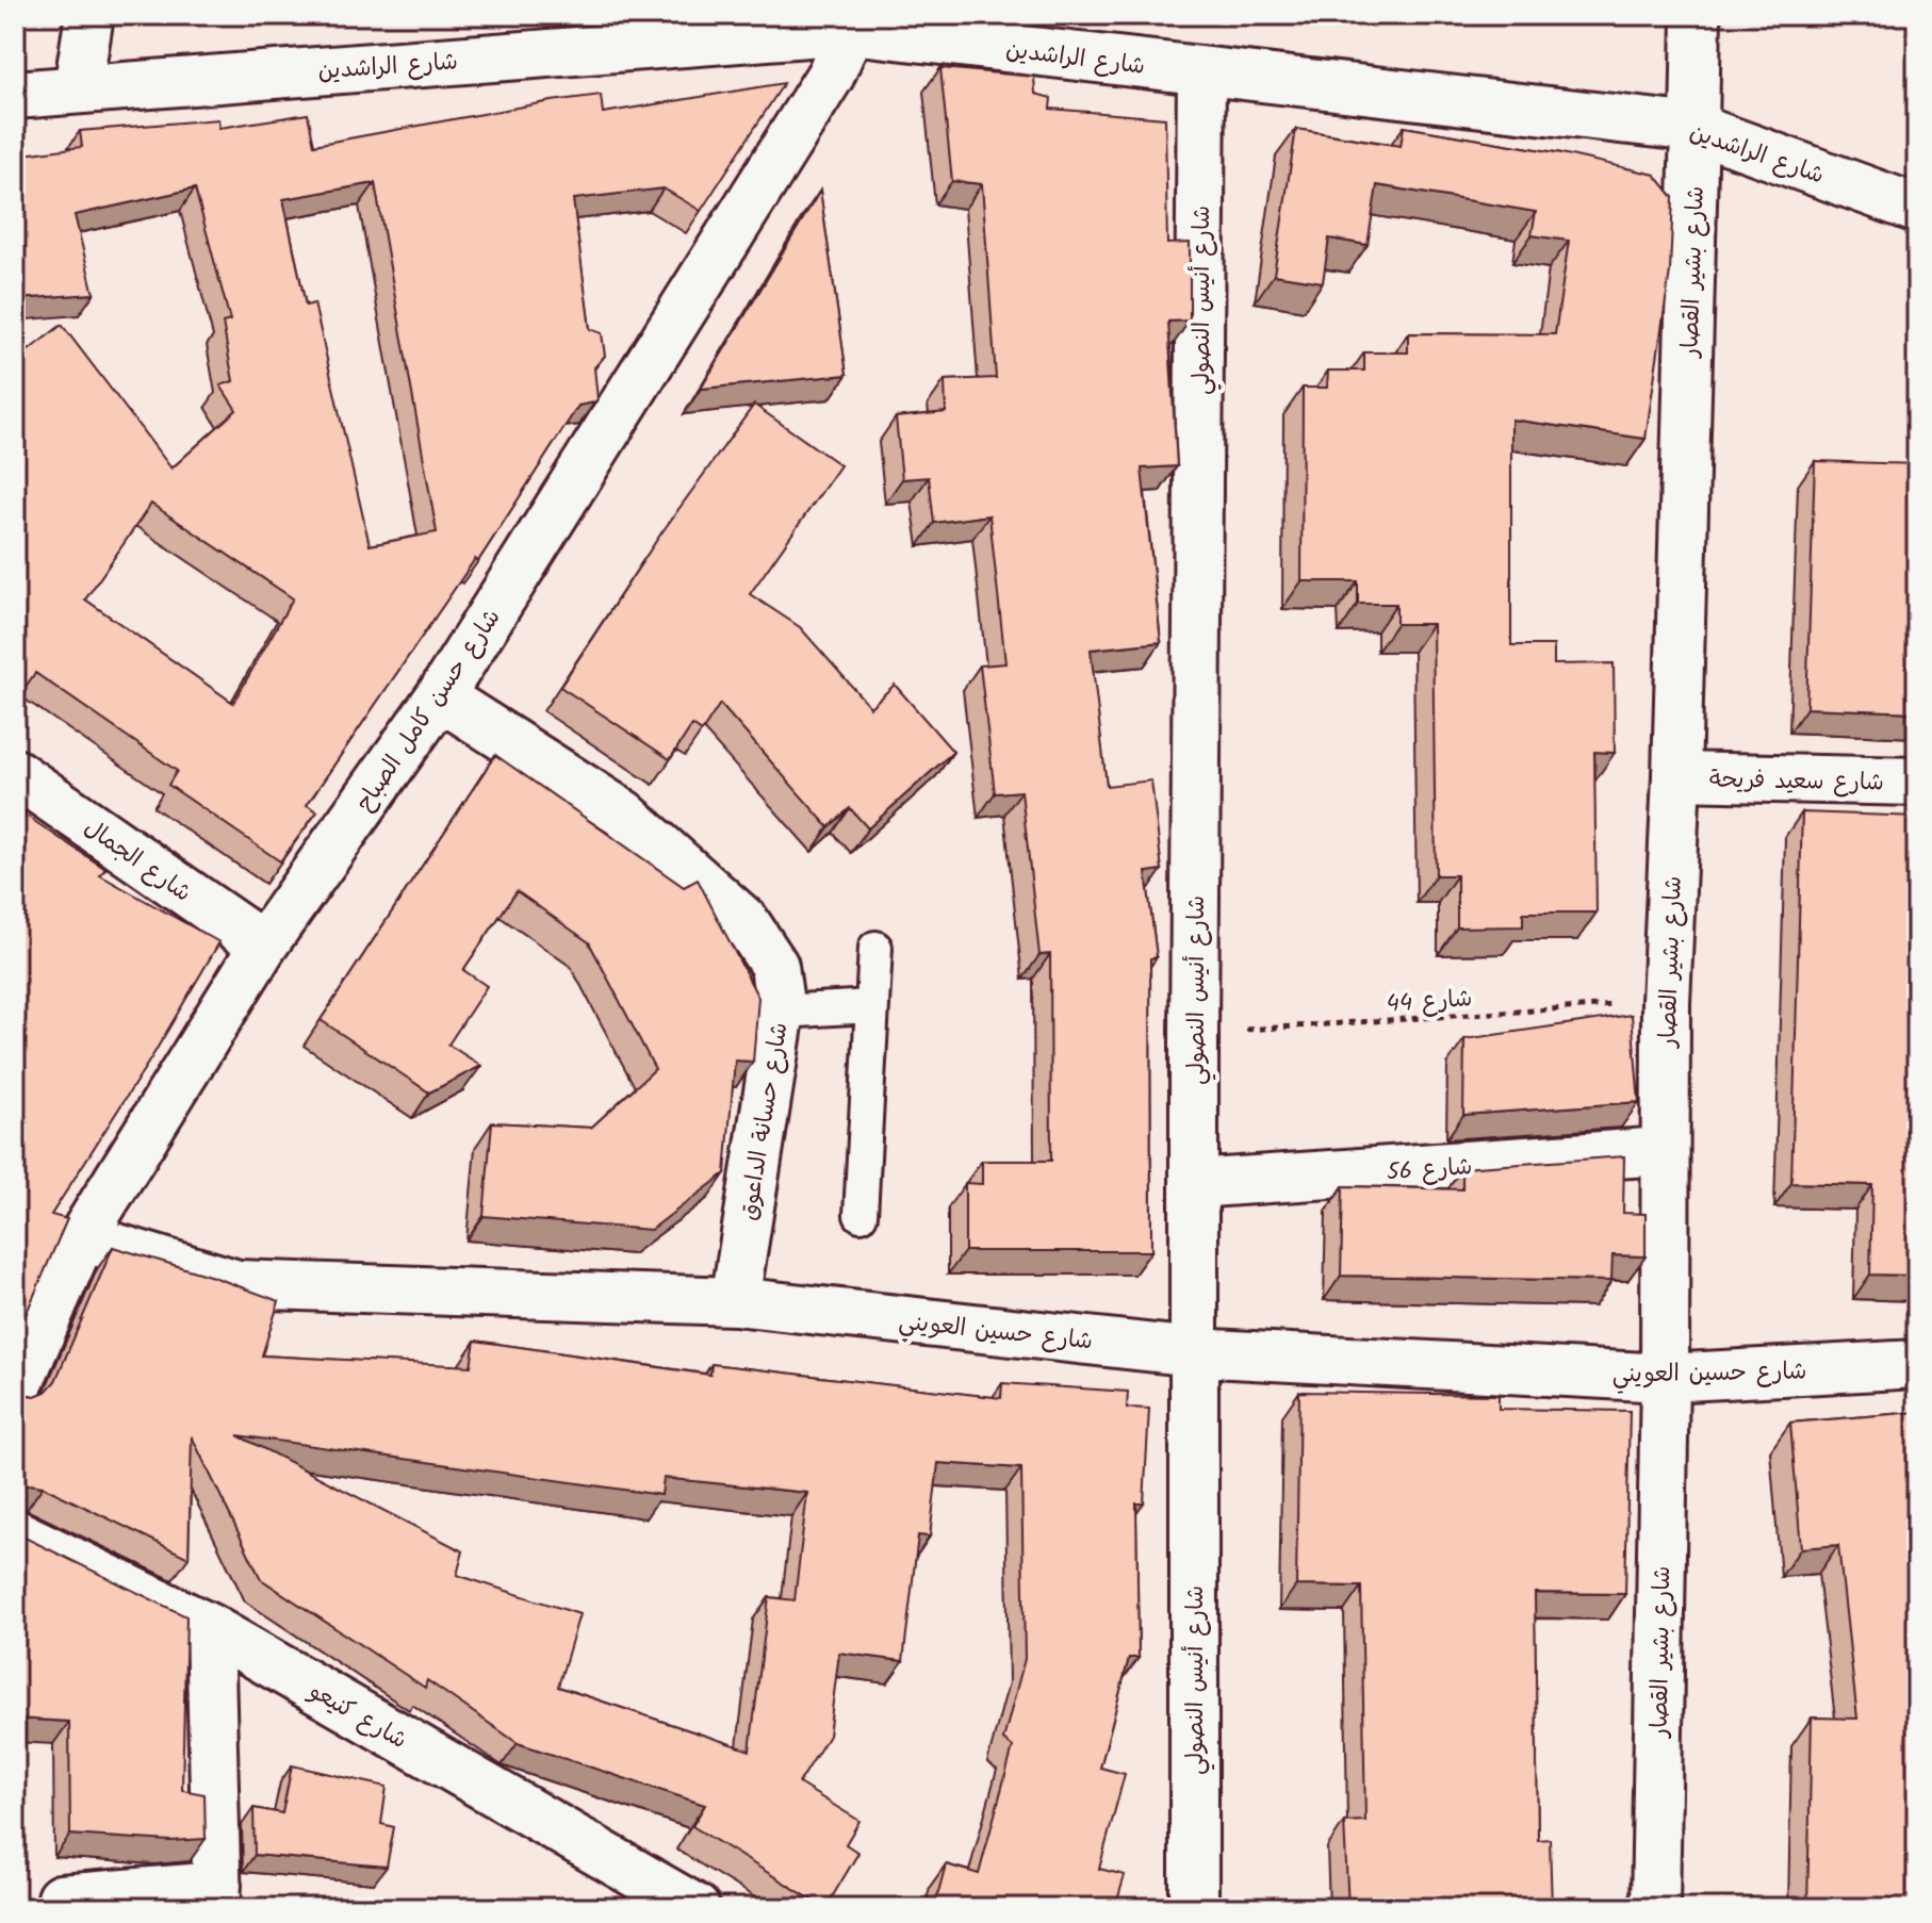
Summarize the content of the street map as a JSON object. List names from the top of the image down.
{
  "streets": {
    "street": [
      "شارع الراشدين",
      "شارع بشير القصار",
      "شارع أنيس النصولي",
      "شارع حسن كامل الصباح",
      "شارع سعيد فريحة",
      "شارع الجمال",
      "شارع حسانة الداعوق",
      "شارع 56",
      "شارع حسين العويني",
      "شارع كنيعو"
    ],
    "path": ["شارع 44"]
  },
  "crossings": [
    ["شارع الراشدين", "شارع بشير القصار"],
    ["شارع الراشدين", "شارع أنيس النصولي"],
    ["شارع الراشدين", "شارع حسن كامل الصباح"],
    ["شارع بشير القصار", "شارع سعيد فريحة"],
    ["شارع بشير القصار", "شارع 44"],
    ["شارع بشير القصار", "شارع 56"],
    ["شارع بشير القصار", "شارع حسين العويني"],
    ["شارع أنيس النصولي", "شارع 44"],
    ["شارع أنيس النصولي", "شارع 56"],
    ["شارع أنيس النصولي", "شارع حسين العويني"],
    ["شارع حسن كامل الصباح", "شارع الجمال"],
    ["شارع حسن كامل الصباح", "شارع حسانة الداعوق"],
    ["شارع حسن كامل الصباح", "شارع حسين العويني"],
    ["شارع حسانة الداعوق", "شارع حسين العويني"]
  ]
}
